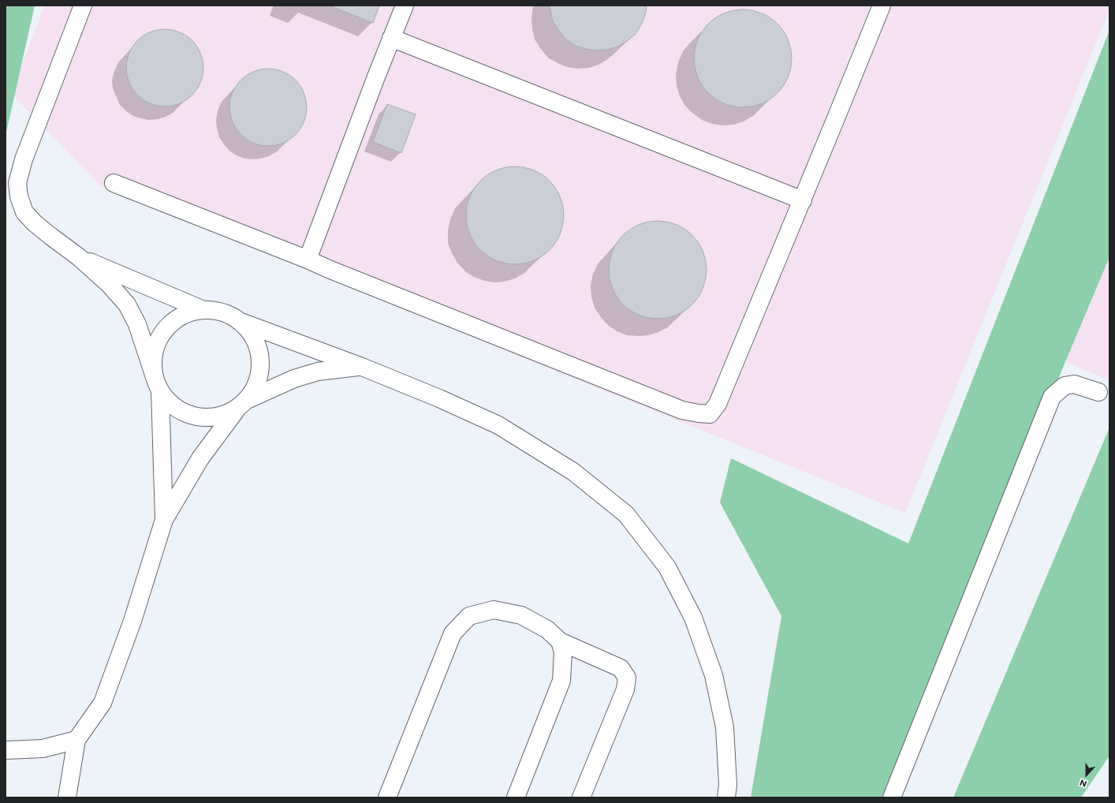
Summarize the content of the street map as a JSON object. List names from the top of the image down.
{
  "north": "bottom"
}
